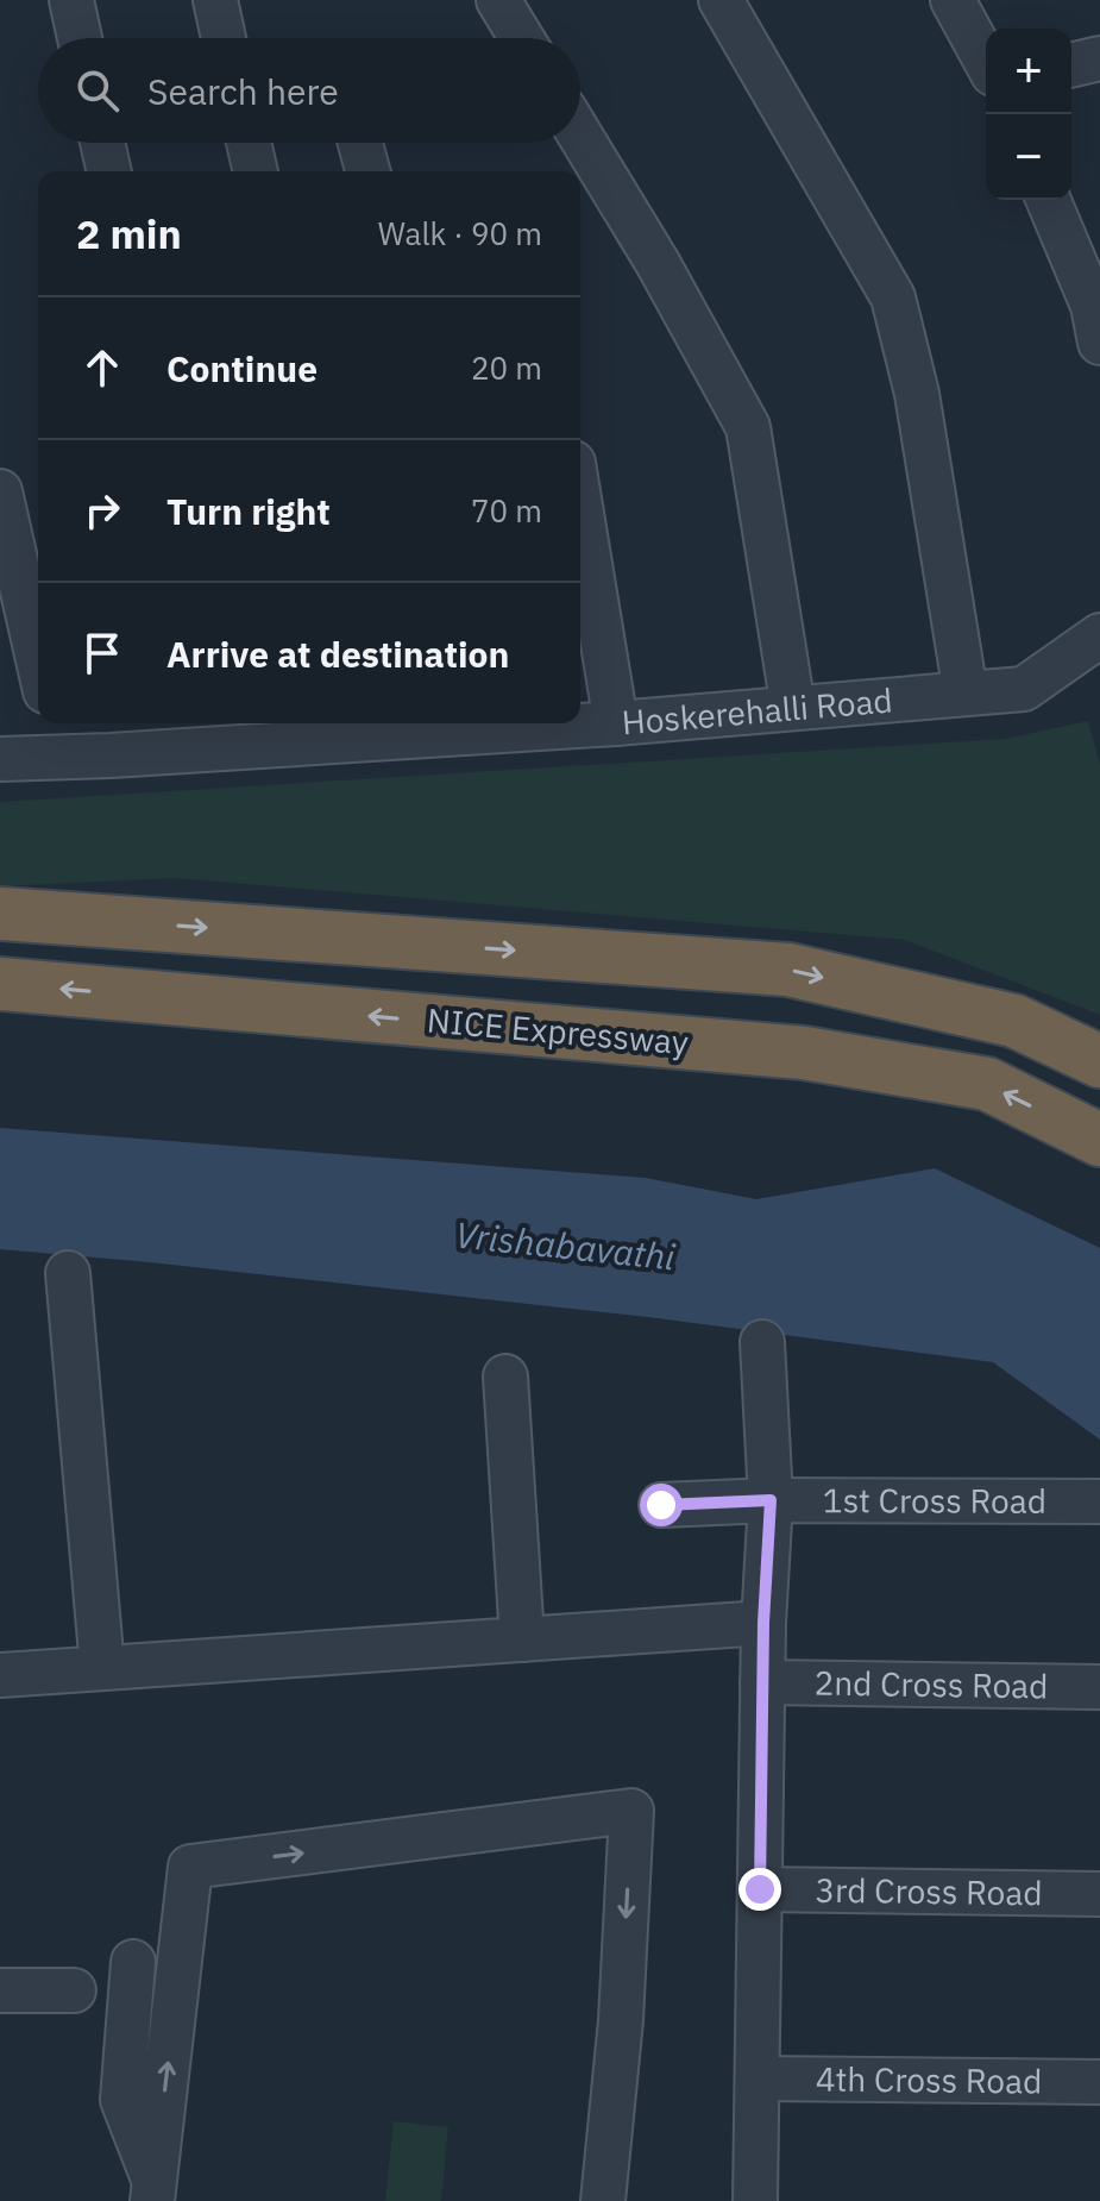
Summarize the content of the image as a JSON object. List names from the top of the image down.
{
  "streets": {
    "highway": ["NICE Expressway"],
    "street": [
      "Hoskerehalli Road",
      "1st Cross Road",
      "2nd Cross Road",
      "3rd Cross Road",
      "4th Cross Road"
    ]
  },
  "water": ["Vrishabavathi"],
  "page": {
    "map_buttons": ["+", "−"],
    "search": "Search here",
    "heading": ["2 min", "Walk · 90 m"],
    "list": [
      ["Continue", "20 m"],
      ["Turn right", "70 m"],
      "Arrive at destination"
    ]
  }
}
